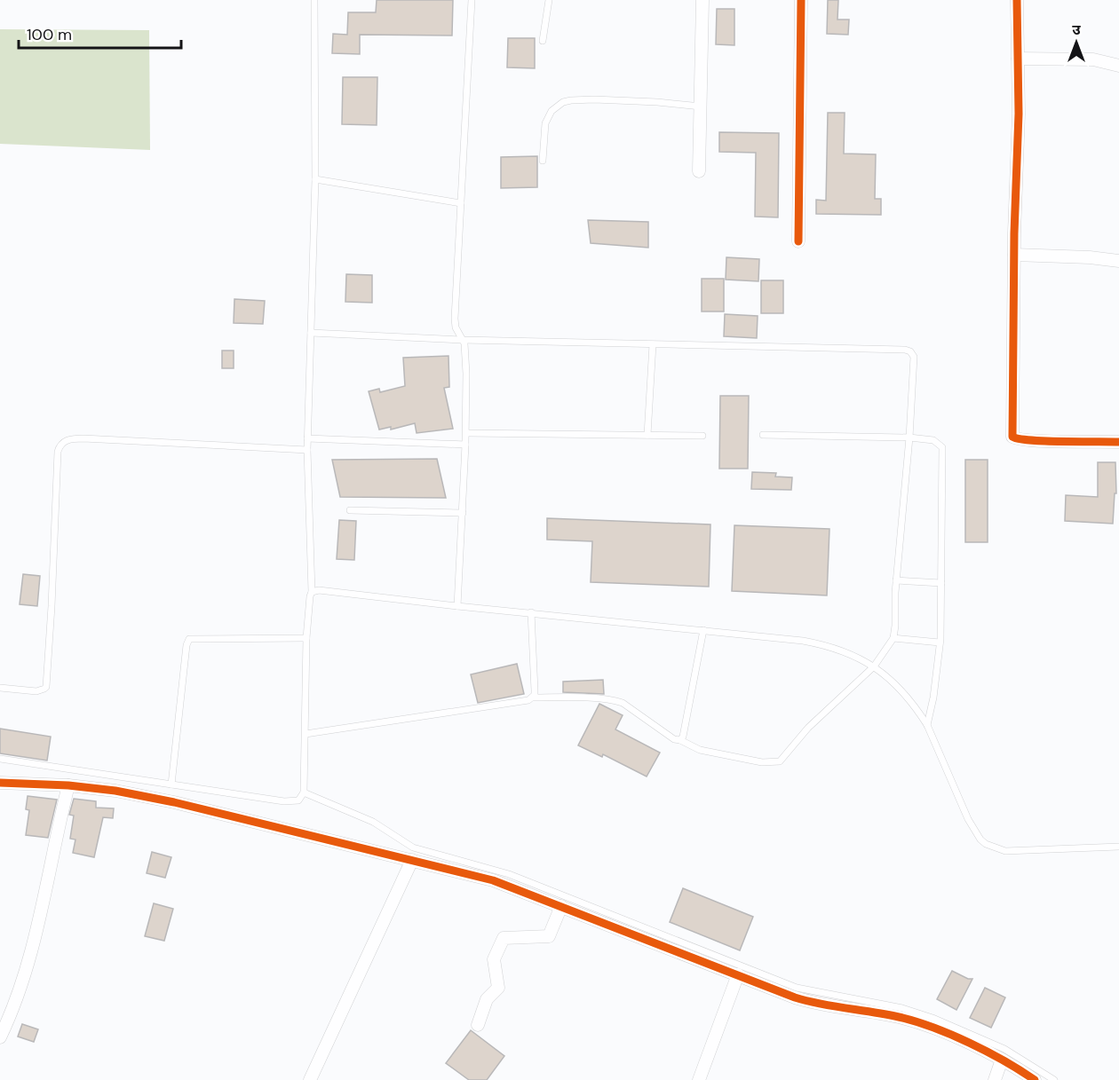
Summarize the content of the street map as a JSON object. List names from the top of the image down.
{
  "scale_bar": "100 m",
  "north": "top"
}
